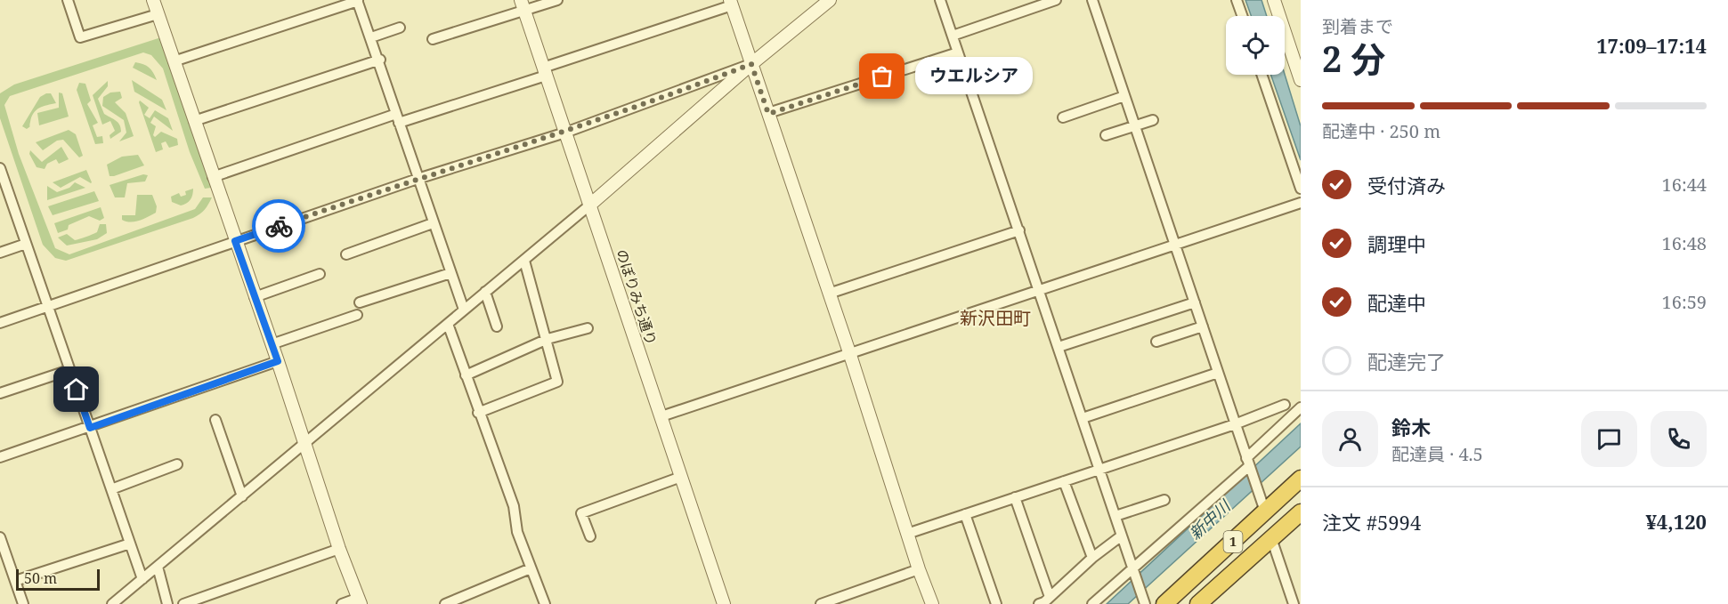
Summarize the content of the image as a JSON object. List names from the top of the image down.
{
  "streets": {
    "highway": ["1"],
    "street": ["のぼりみち通り"]
  },
  "districts": ["新沢田町"],
  "water": ["新中川"],
  "places": ["ウエルシア"],
  "scale_bar": "50 m",
  "page": {
    "heading": ["2 分", "到着まで", "17:09–17:14"],
    "panel": [
      "鈴木",
      "配達員 · 4.5",
      "注文 #5994",
      "¥4,120"
    ],
    "bubble": "ウエルシア",
    "bar": "配達中 · 250 m",
    "list": [
      ["受付済み", "16:44"],
      ["調理中", "16:48"],
      ["配達中", "16:59"],
      "配達完了"
    ],
    "scale": "50 m"
  }
}
